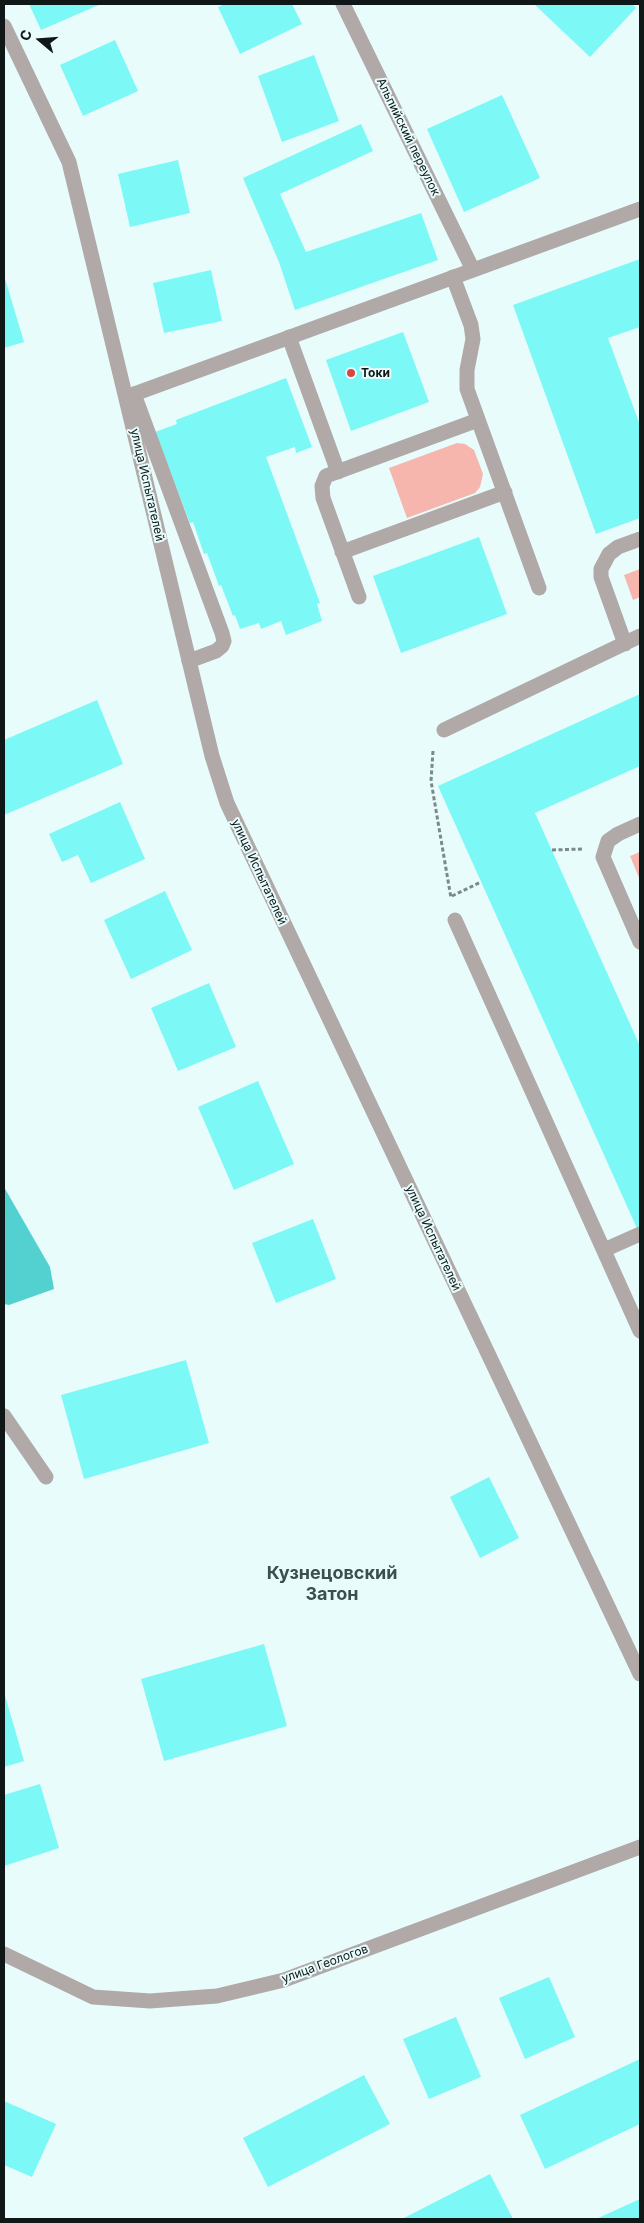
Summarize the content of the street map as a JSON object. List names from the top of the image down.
{
  "streets": {
    "street": ["Альпийский переулок", "улица Испытателей", "улица Геологов"]
  },
  "districts": ["Кузнецовский Затон"],
  "places": ["Токи"],
  "north": "left"
}
